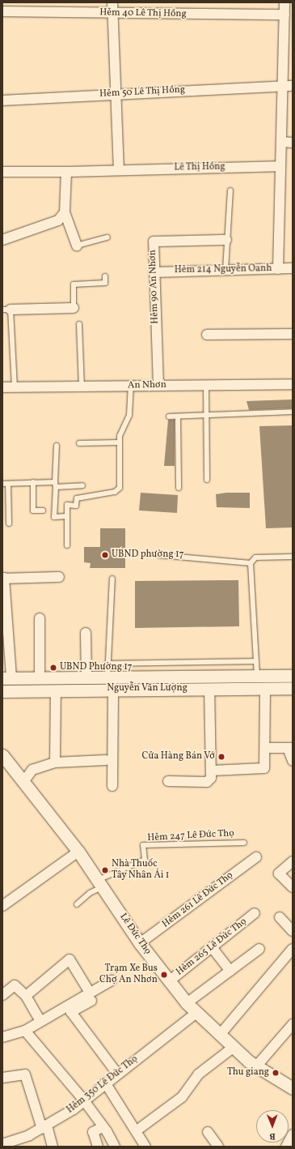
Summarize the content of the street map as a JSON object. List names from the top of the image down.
{
  "streets": {
    "street": [
      "Hẻm 40 Lê Thị Hồng",
      "Hẻm 50 Lê Thị Hồng",
      "Lê Thị Hồng",
      "Hẻm 214 Nguyễn Oanh",
      "Hẻm 90 An Nhơn",
      "An Nhơn",
      "Nguyễn Văn Lượng",
      "Hẻm 261 Lê Đức Thọ",
      "Lê Đức Thọ",
      "Hẻm 265 Lê Đức Thọ",
      "Hẻm 350 Lê Đức Thọ"
    ],
    "lane": ["Hẻm 247 Lê Đức Thọ"]
  },
  "crossings": [
    ["Hẻm 214 Nguyễn Oanh", "Hẻm 90 An Nhơn"],
    ["Hẻm 90 An Nhơn", "An Nhơn"],
    ["Hẻm 247 Lê Đức Thọ", "Lê Đức Thọ"],
    ["Hẻm 261 Lê Đức Thọ", "Lê Đức Thọ"],
    ["Lê Đức Thọ", "Hẻm 265 Lê Đức Thọ"],
    ["Lê Đức Thọ", "Hẻm 350 Lê Đức Thọ"]
  ],
  "places": [
    "UBND phường 17",
    "UBND Phường 17",
    "Cửa Hàng Bán Vớ",
    "Nhà Thuốc Tây Nhân Ái 1",
    "Trạm Xe Bus Chợ An Nhơn",
    "Thu giang"
  ],
  "north": "bottom"
}
